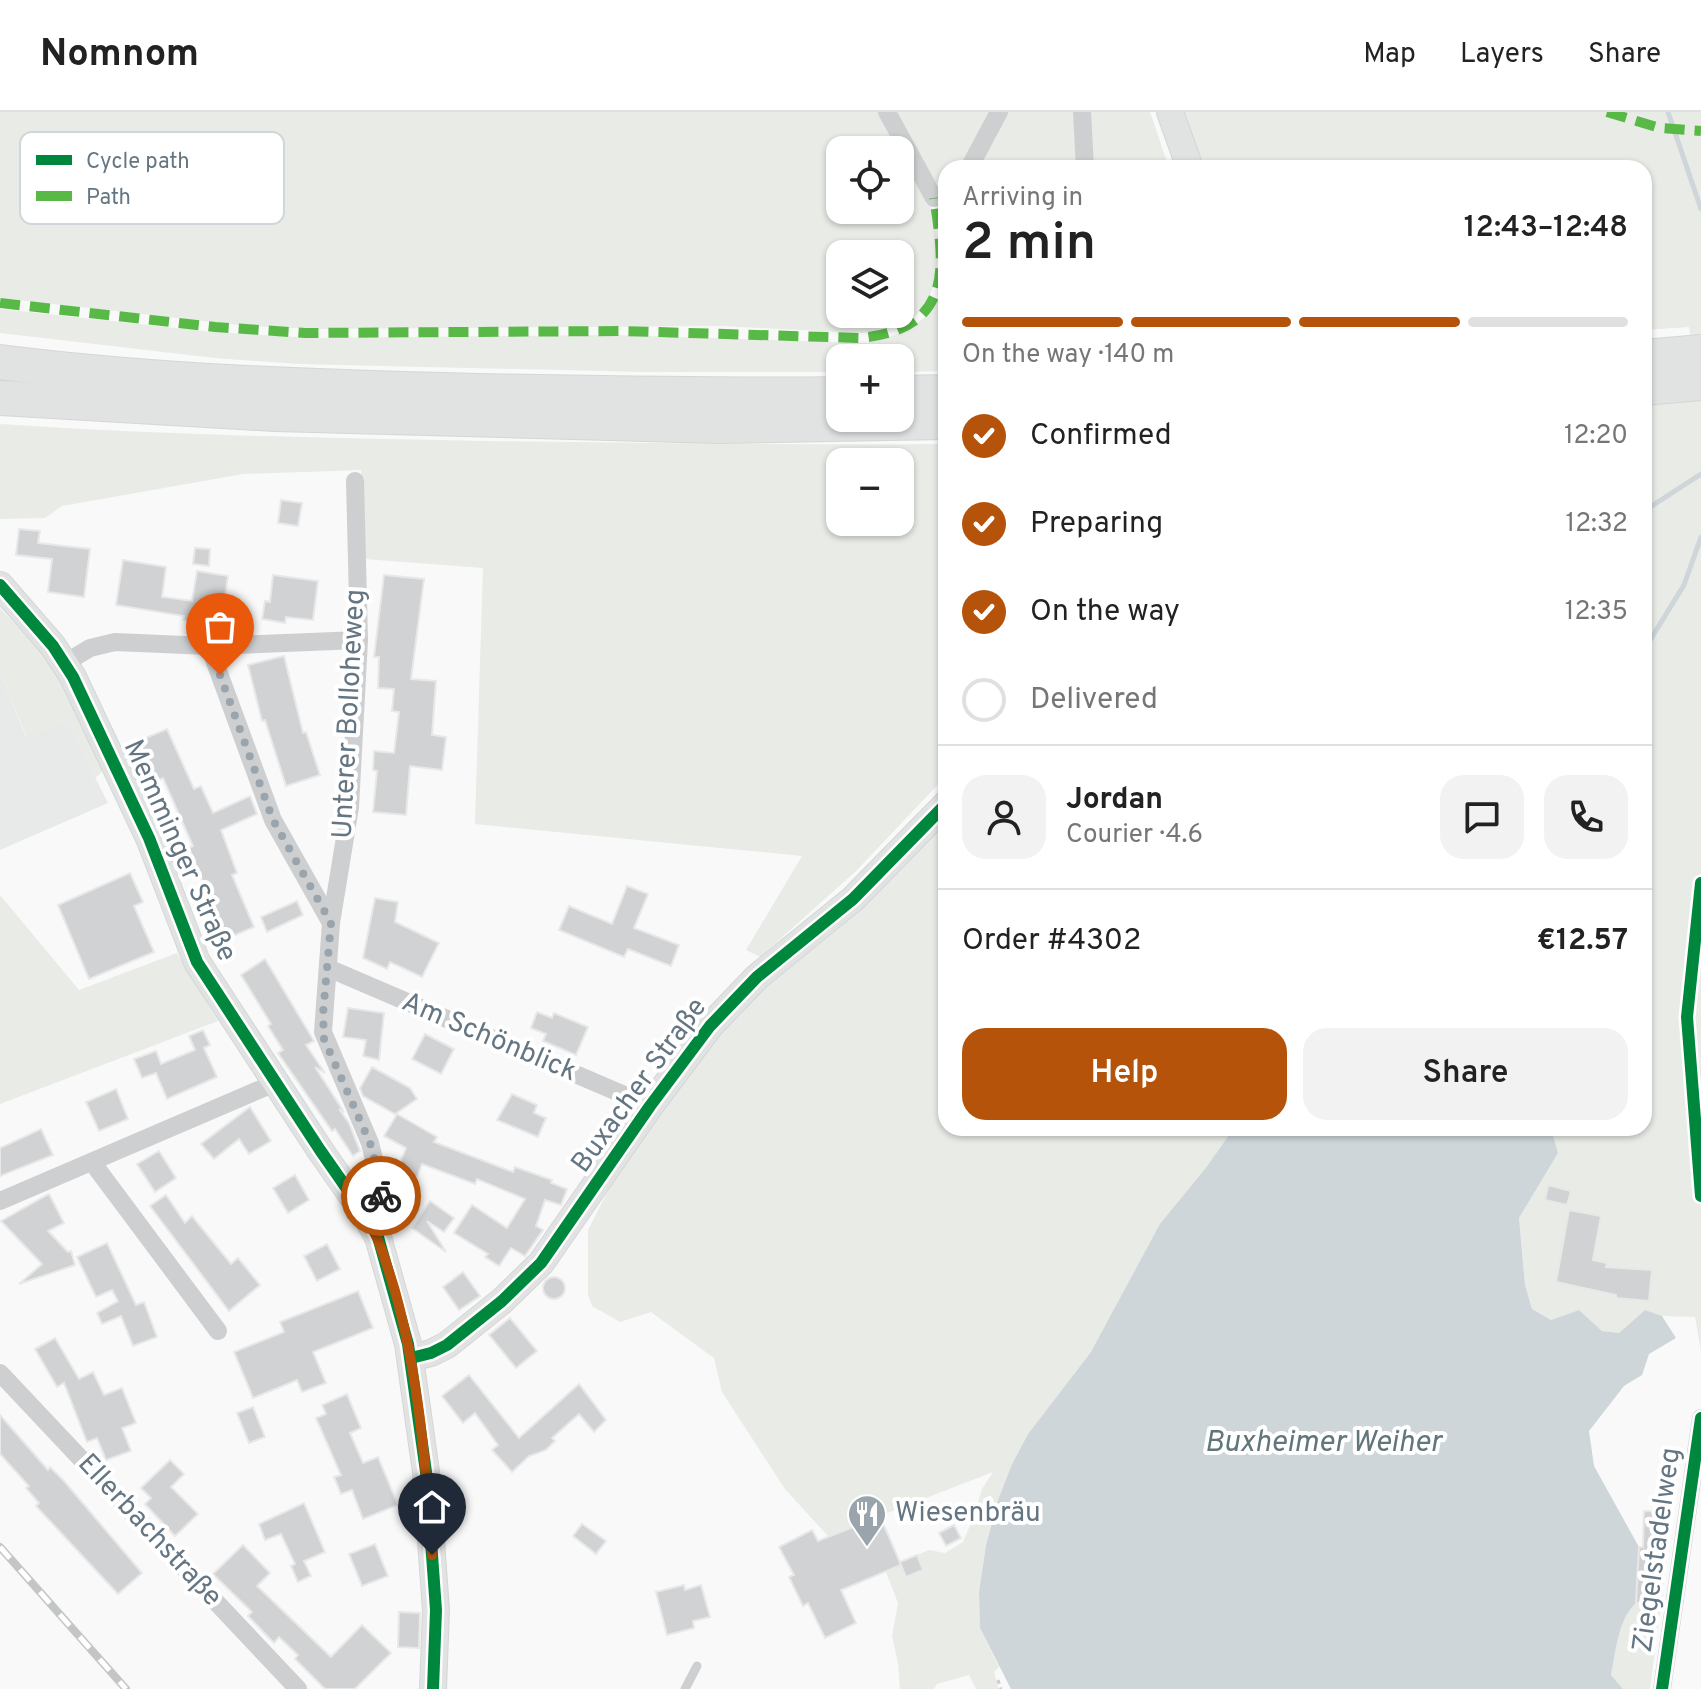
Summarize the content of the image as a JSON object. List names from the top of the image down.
{
  "streets": {
    "street": [
      "Unterer Bolloheweg",
      "Memminger Straße",
      "Am Schönblick",
      "Buxacher Straße",
      "Ellerbachstraße",
      "Ziegelstadelweg"
    ]
  },
  "crossings": [
    ["Unterer Bolloheweg", "Memminger Straße"],
    ["Unterer Bolloheweg", "Am Schönblick"],
    ["Memminger Straße", "Buxacher Straße"],
    ["Am Schönblick", "Buxacher Straße"]
  ],
  "water": ["Buxheimer Weiher"],
  "places": {
    "restaurant": ["Wiesenbräu"]
  },
  "legend": ["Cycle path", "Path"],
  "page": {
    "header": "Nomnom",
    "nav": ["Map", "Layers", "Share"],
    "map_buttons": ["+", "−"],
    "heading": ["2 min", "Arriving in", "12:43–12:48"],
    "panel": [
      "Jordan",
      "Courier · 4.6",
      "Order #4302",
      "€12.57"
    ],
    "bar": "On the way · 140 m",
    "list": [
      ["Confirmed", "12:20"],
      ["Preparing", "12:32"],
      ["On the way", "12:35"],
      "Delivered"
    ],
    "buttons": ["Help", "Share"]
  }
}
